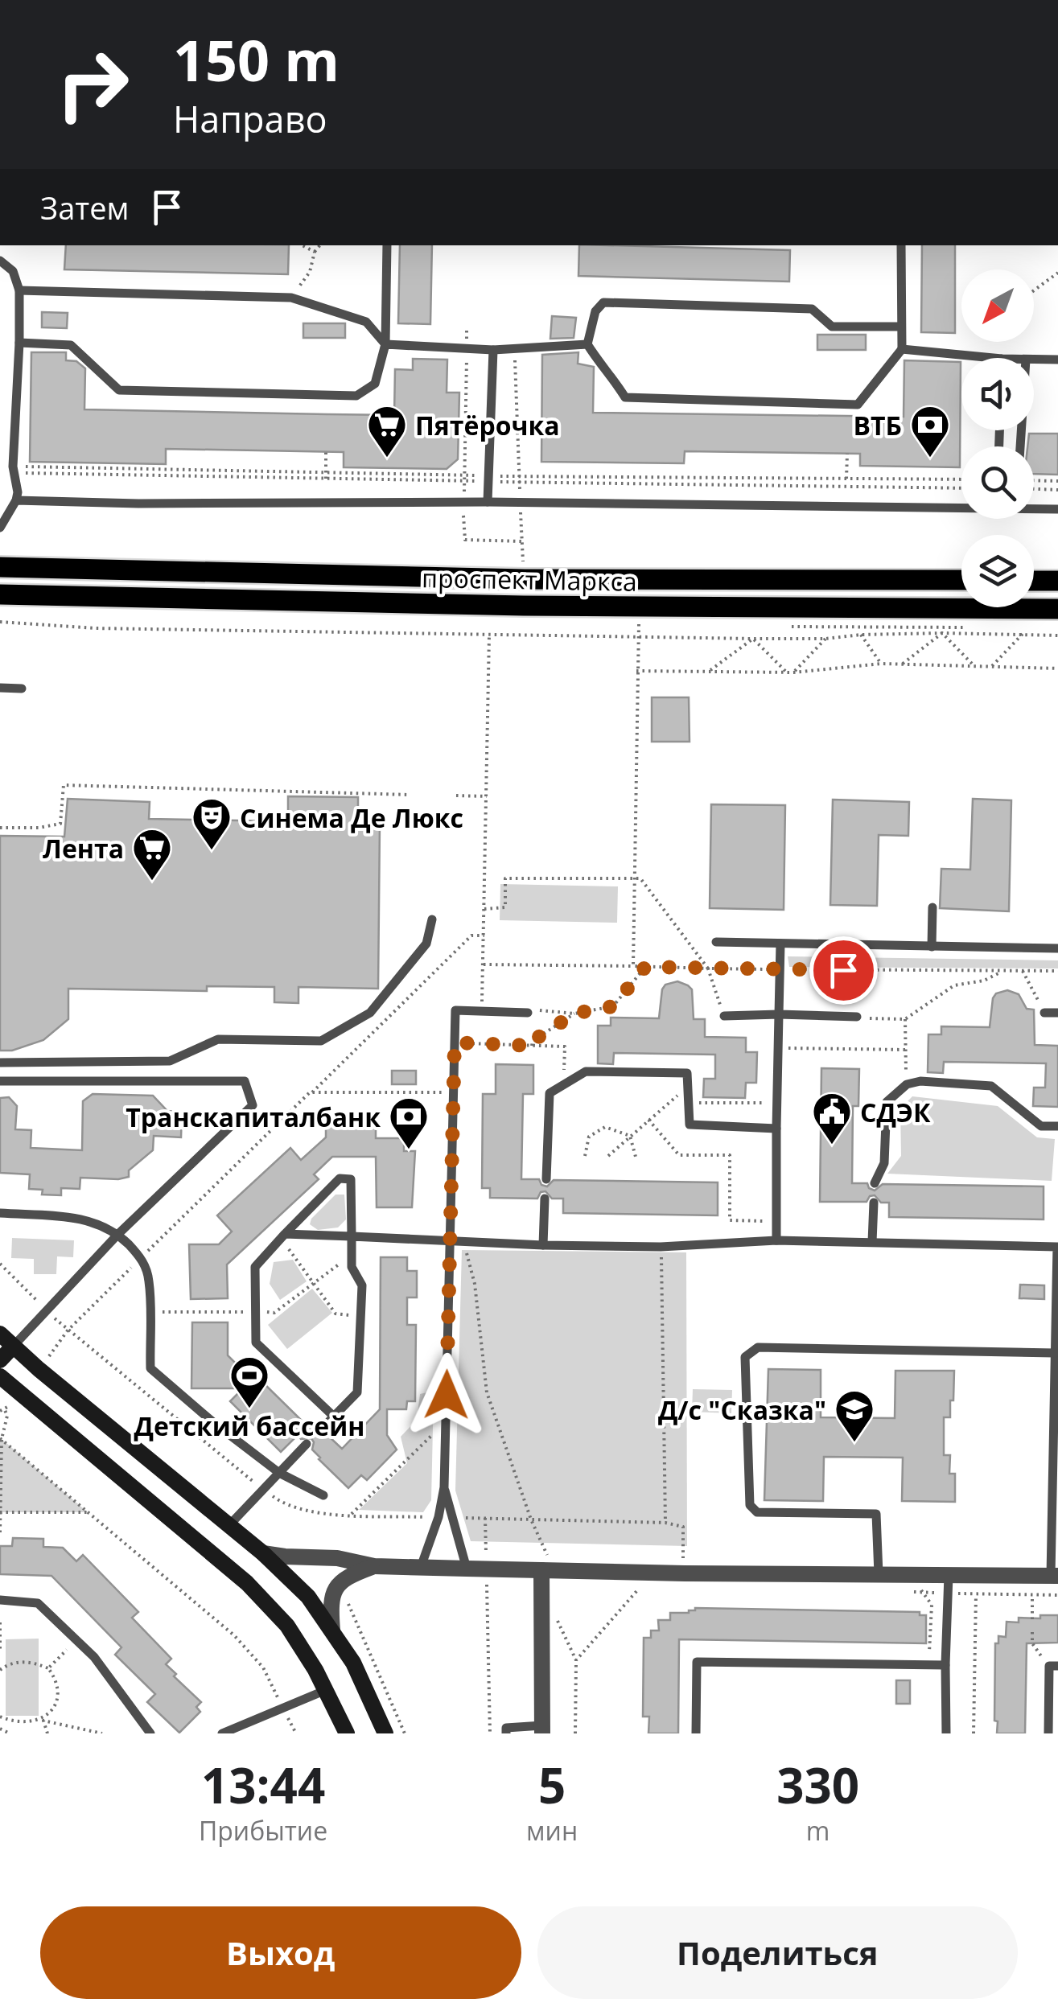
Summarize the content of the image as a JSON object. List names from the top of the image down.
{
  "streets": {
    "main road": ["проспект Маркса"]
  },
  "places": {
    "supermarket": ["Пятёрочка", "Лента"],
    "bank": ["ВТБ", "Транскапиталбанк"],
    "theatre": ["Синема Де Люкс"],
    "public building": ["СДЭК"],
    "sports": ["Детский бассейн"],
    "school or university": ["Д/с \"Сказка\""]
  },
  "north": "bottom left",
  "page": {
    "turn": ["150 m", "Направо"],
    "then": "Затем",
    "eta": [
      "13:44",
      "Прибытие",
      "5",
      "мин",
      "330",
      "m"
    ],
    "buttons": ["Выход", "Поделиться"]
  }
}
